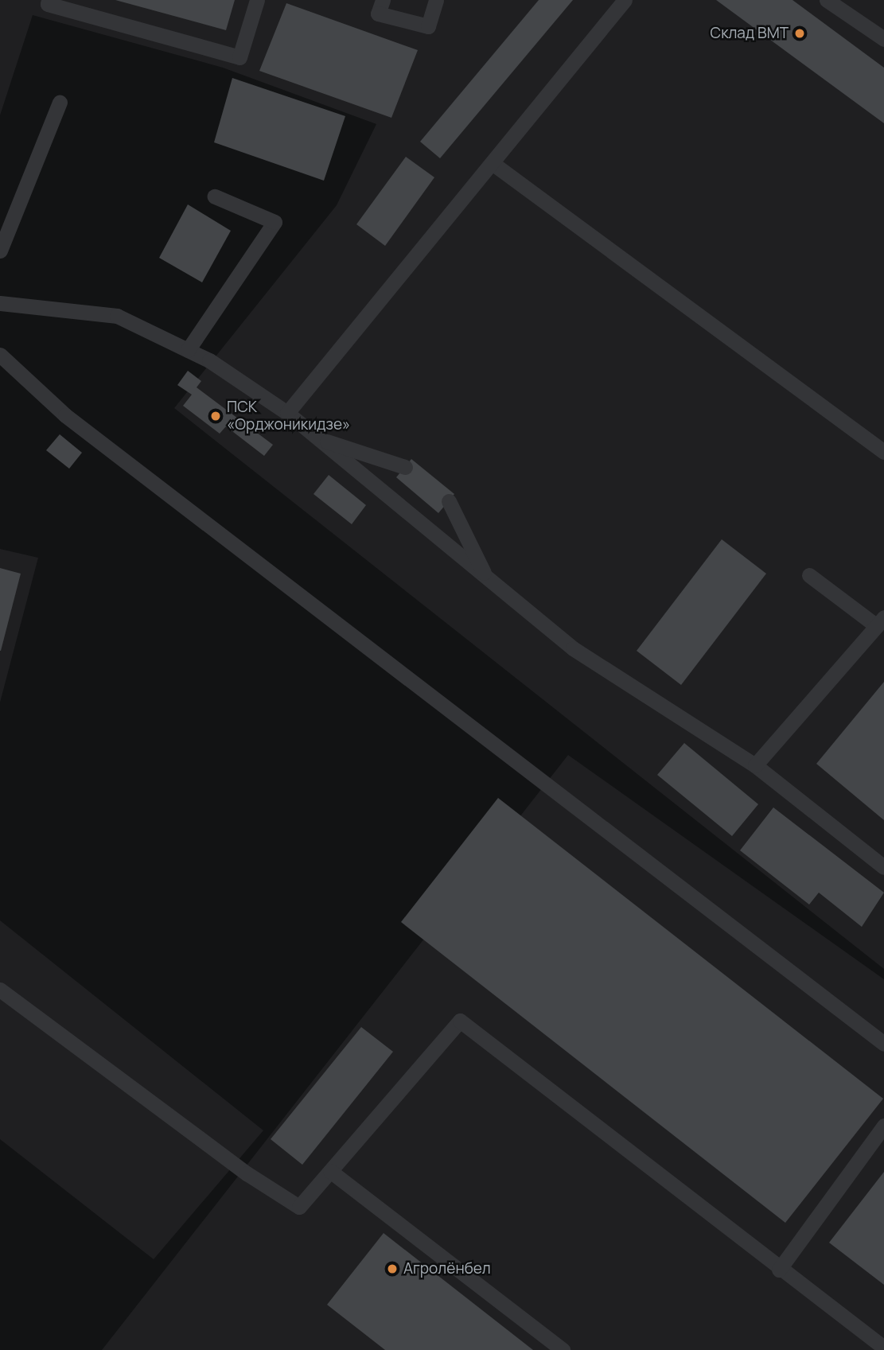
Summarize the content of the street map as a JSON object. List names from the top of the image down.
{
  "places": ["Склад BMT", "ПСК «Орджоникидзе»", "Агролёнбел"]
}
